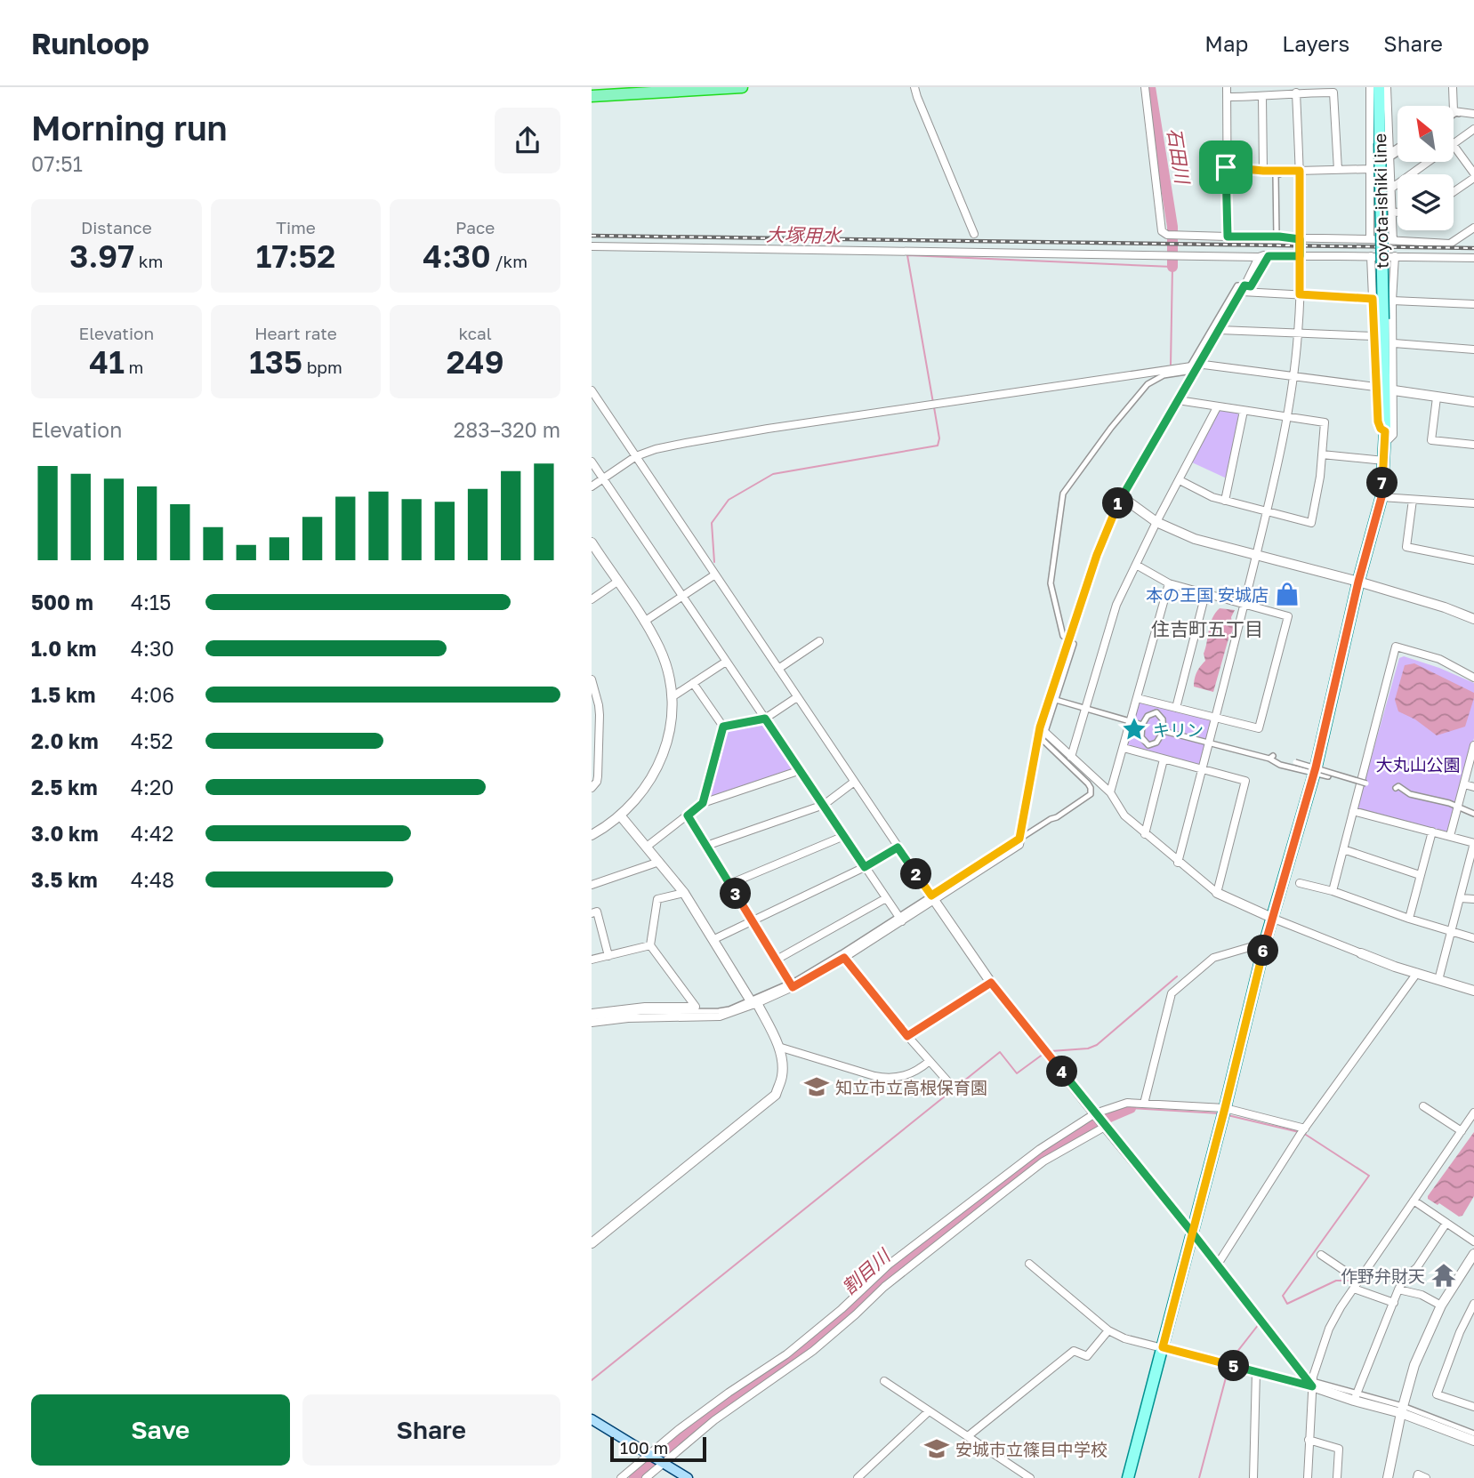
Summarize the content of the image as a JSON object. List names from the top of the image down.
{
  "streets": {
    "main road": ["toyota-ishiki line"]
  },
  "districts": ["住吉町五丁目"],
  "water": ["石田川", "大塚用水", "割目川"],
  "parks": ["大丸山公園"],
  "places": {
    "shop": ["本の王国 安城店"],
    "place": ["キリン"],
    "school or university": ["知立市立高根保育園", "安城市立篠目中学校"],
    "temple": ["作野弁財天"]
  },
  "scale_bar": "100 m",
  "north": "top left",
  "page": {
    "header": "Runloop",
    "nav": ["Map", "Layers", "Share"],
    "heading": ["Morning run", "07:51"],
    "stats": [
      ["Distance", "3.97 km"],
      ["Time", "17:52"],
      ["Pace", "4:30 /km"],
      ["Elevation", "41 m"],
      ["Heart rate", "135 bpm"],
      ["kcal", "249"]
    ],
    "chart": ["Elevation", "283–320 m"],
    "pins": [
      "7",
      "1",
      "2",
      "3",
      "6",
      "4",
      "5"
    ],
    "list": [
      {
        "name": "500 m",
        "note": "4:15"
      },
      {
        "name": "1.0 km",
        "note": "4:30"
      },
      {
        "name": "1.5 km",
        "note": "4:06"
      },
      {
        "name": "2.0 km",
        "note": "4:52"
      },
      {
        "name": "2.5 km",
        "note": "4:20"
      },
      {
        "name": "3.0 km",
        "note": "4:42"
      },
      {
        "name": "3.5 km",
        "note": "4:48"
      }
    ],
    "buttons": ["Save", "Share"],
    "scale": "100 m"
  }
}
